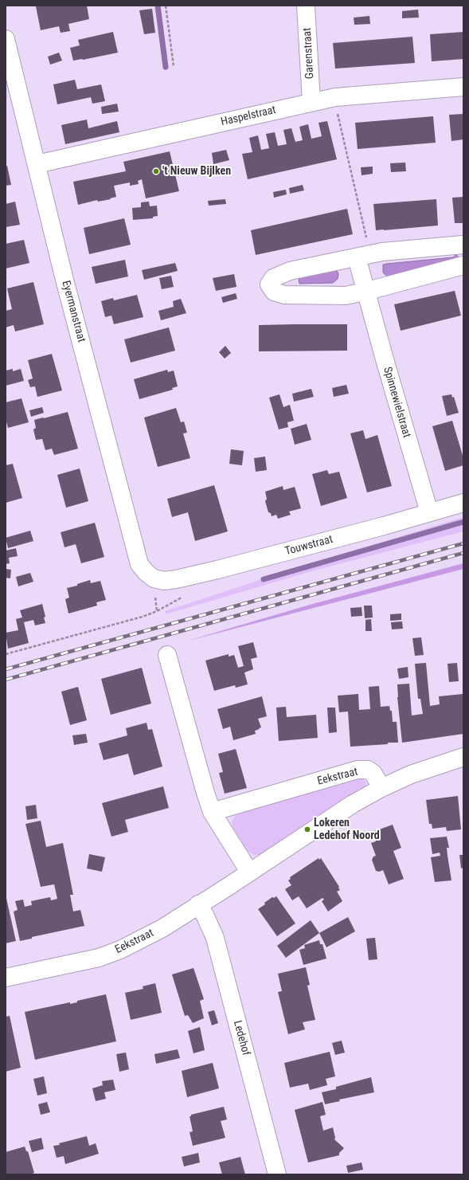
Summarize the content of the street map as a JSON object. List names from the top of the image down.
{
  "streets": {
    "street": [
      "Garenstraat",
      "Haspelstraat",
      "Eyermanstraat",
      "Spinnewielstraat",
      "Touwstraat",
      "Eekstraat",
      "Ledehof"
    ]
  },
  "crossings": [
    ["Garenstraat", "Haspelstraat"],
    ["Haspelstraat", "Eyermanstraat"],
    ["Eyermanstraat", "Touwstraat"],
    ["Spinnewielstraat", "Touwstraat"],
    ["Eekstraat", "Ledehof"]
  ],
  "places": ["'t Nieuw Bijlken", "Lokeren Ledehof Noord"]
}
